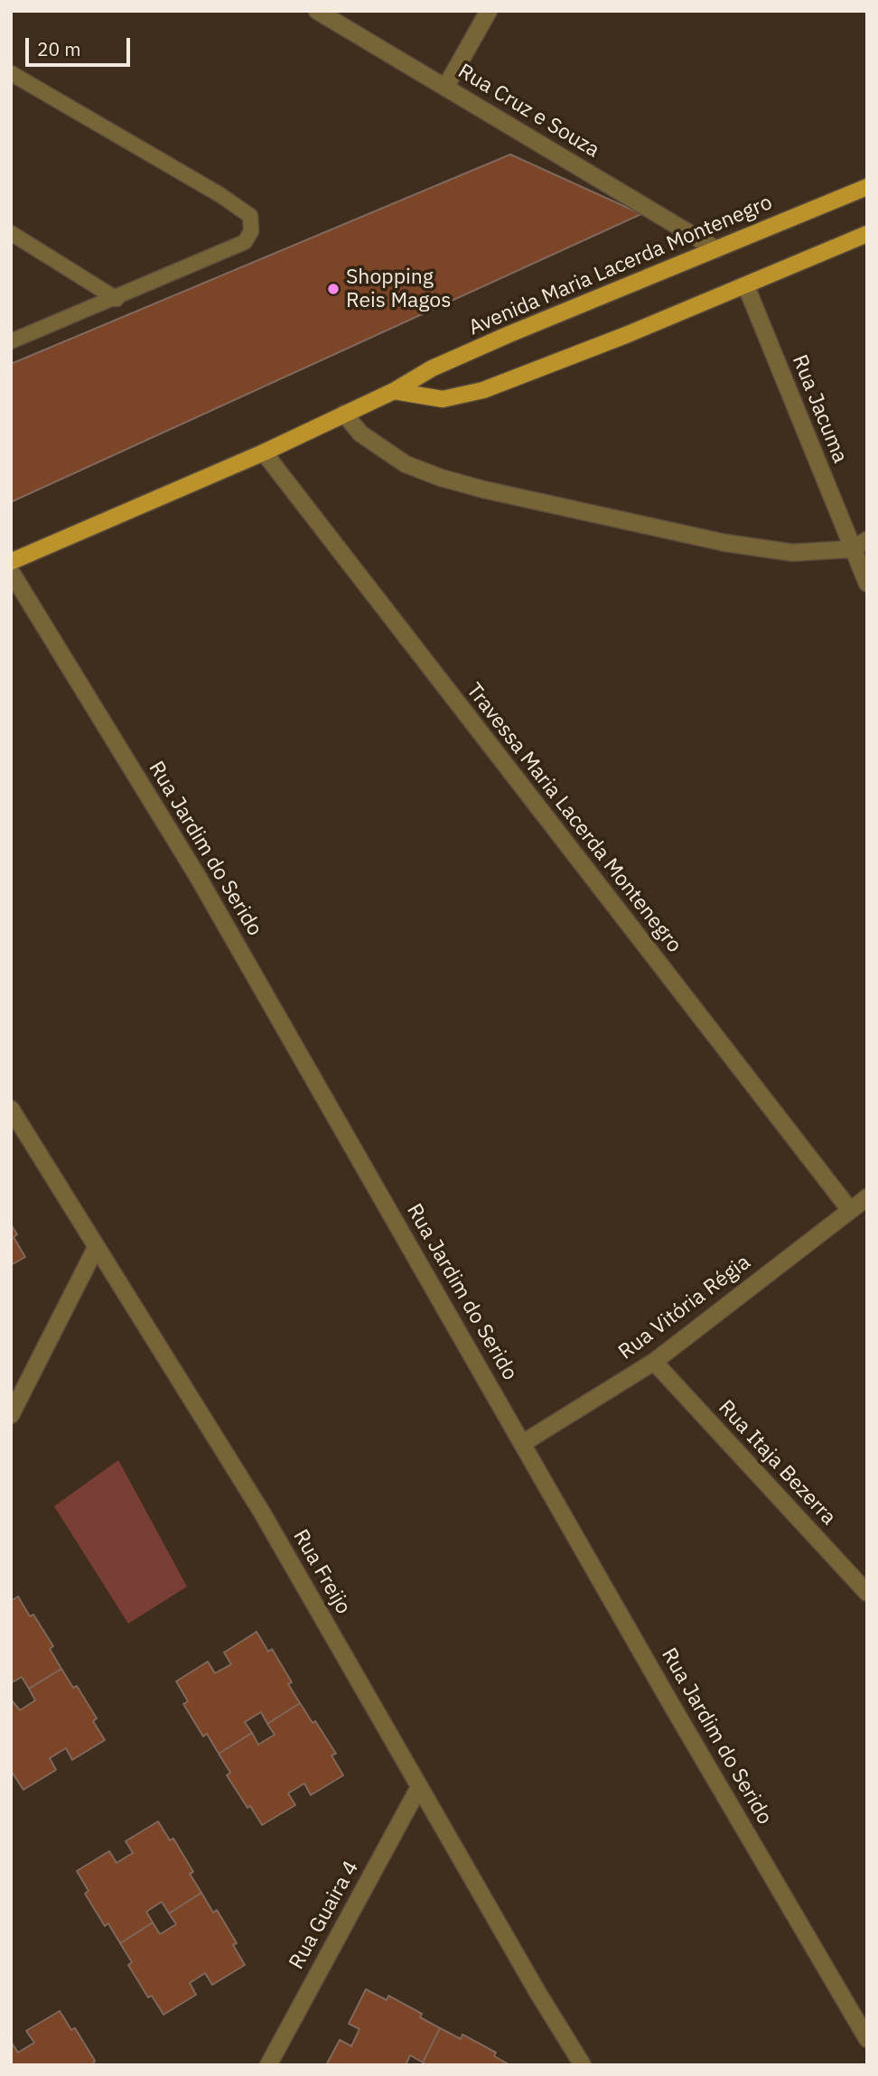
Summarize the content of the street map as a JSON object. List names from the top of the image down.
{
  "streets": {
    "main road": ["Avenida Maria Lacerda Montenegro"],
    "street": [
      "Rua Cruz e Souza",
      "Rua Jacuma",
      "Travessa Maria Lacerda Montenegro",
      "Rua Jardim do Serido",
      "Rua Vitória Régia",
      "Rua Itaja Bezerra",
      "Rua Freijo",
      "Rua Guaira 4"
    ]
  },
  "crossings": [
    ["Rua Cruz e Souza", "Avenida Maria Lacerda Montenegro"],
    ["Avenida Maria Lacerda Montenegro", "Travessa Maria Lacerda Montenegro"],
    ["Travessa Maria Lacerda Montenegro", "Rua Vitória Régia"],
    ["Rua Jardim do Serido", "Rua Vitória Régia"],
    ["Rua Vitória Régia", "Rua Itaja Bezerra"],
    ["Rua Freijo", "Rua Guaira 4"]
  ],
  "places": ["Shopping Reis Magos"],
  "scale_bar": "20 m"
}
